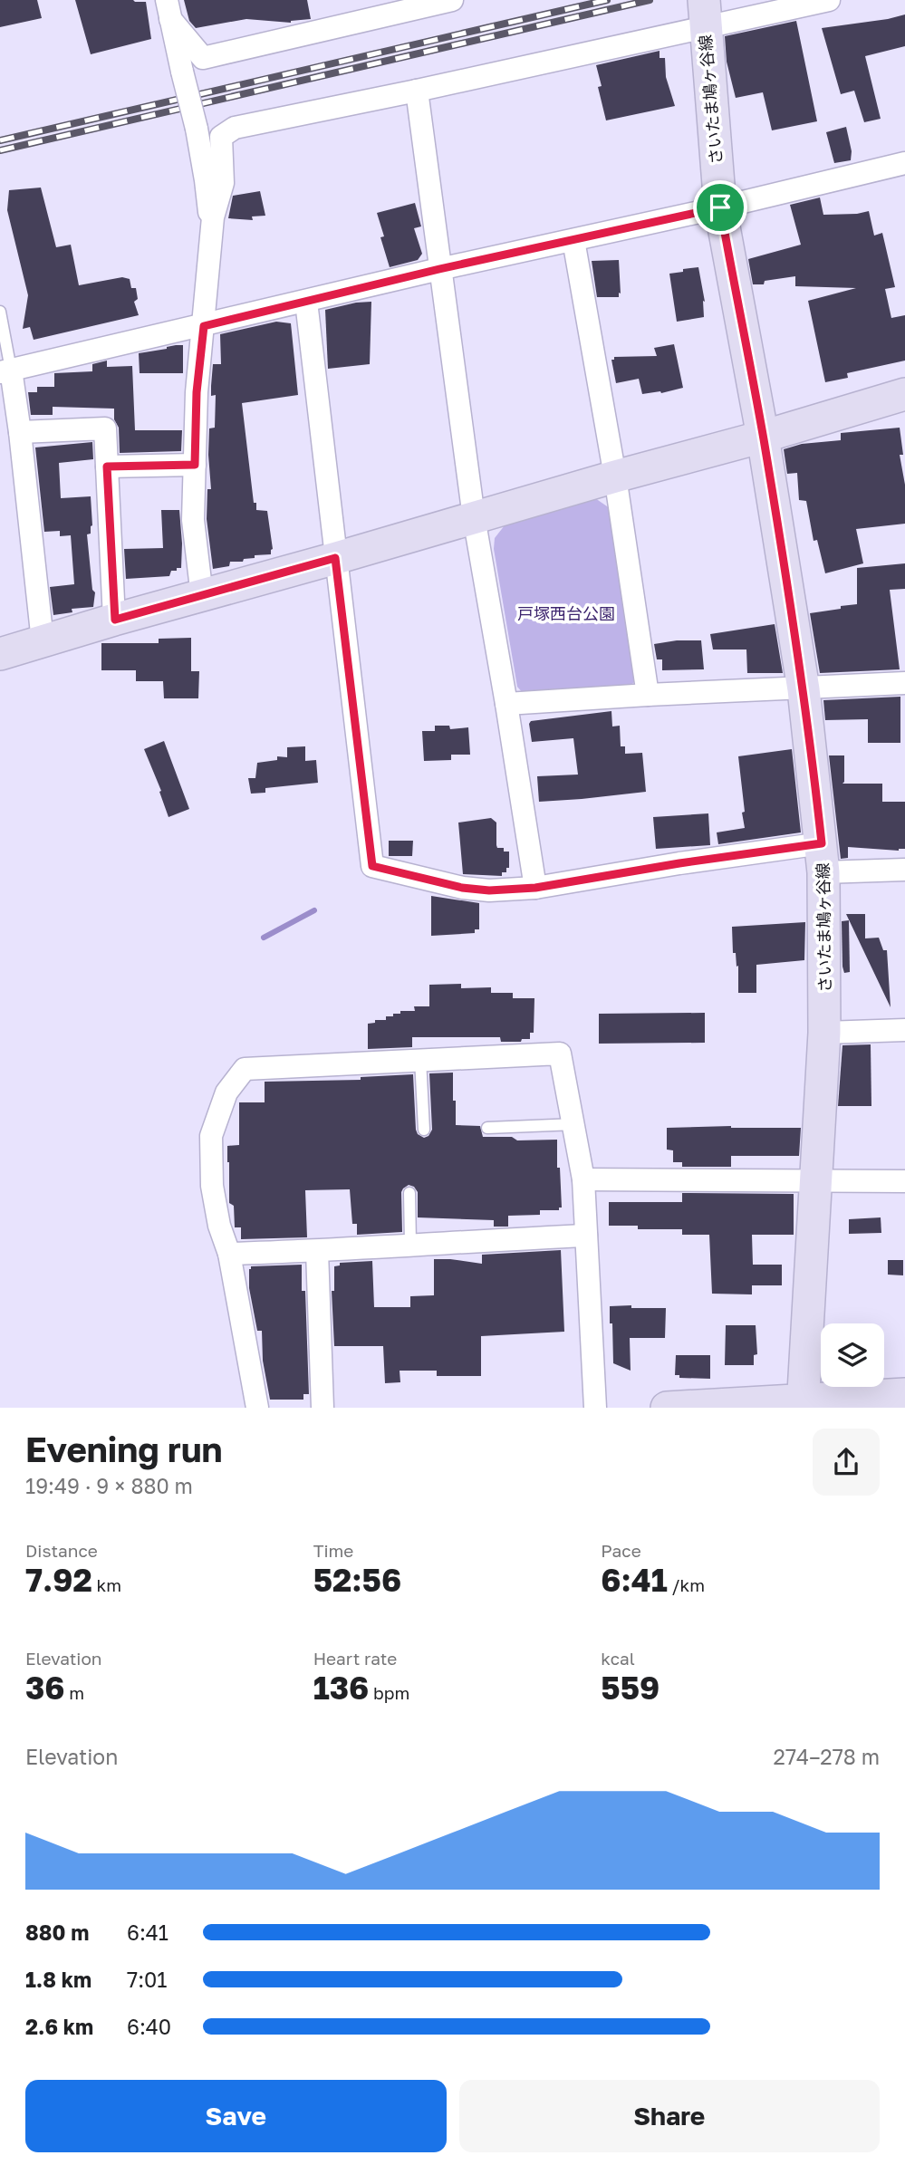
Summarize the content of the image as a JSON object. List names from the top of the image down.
{
  "streets": {
    "main road": ["さいたま鳩ヶ谷線"]
  },
  "parks": ["戸塚西台公園"],
  "page": {
    "heading": ["Evening run", "19:49 · 9 × 880 m"],
    "stats": [
      ["Distance", "7.92 km"],
      ["Time", "52:56"],
      ["Pace", "6:41 /km"],
      ["Elevation", "36 m"],
      ["Heart rate", "136 bpm"],
      ["kcal", "559"]
    ],
    "chart": ["Elevation", "274–278 m"],
    "list": [
      {
        "name": "880 m",
        "note": "6:41"
      },
      {
        "name": "1.8 km",
        "note": "7:01"
      },
      {
        "name": "2.6 km",
        "note": "6:40"
      }
    ],
    "buttons": ["Save", "Share"]
  }
}
